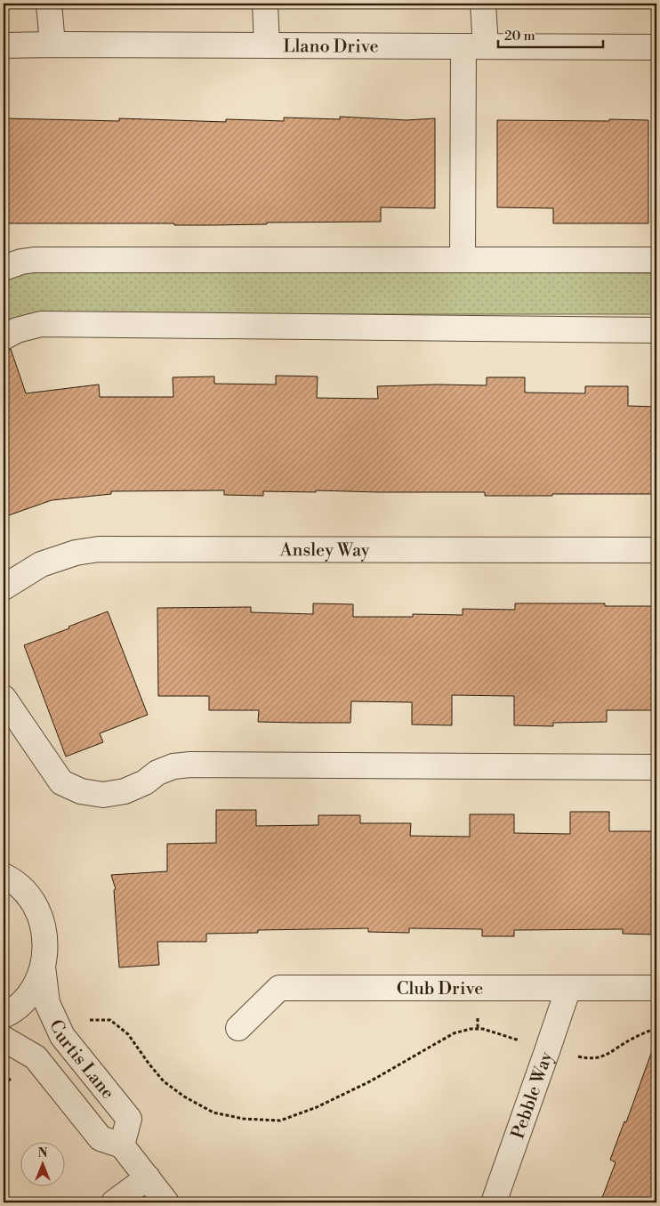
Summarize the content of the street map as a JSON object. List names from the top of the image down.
{
  "streets": {
    "street": [
      "Llano Drive",
      "Ansley Way",
      "Club Drive",
      "Curtis Lane",
      "Pebble Way"
    ]
  },
  "crossings": [
    ["Club Drive", "Pebble Way"]
  ],
  "scale_bar": "20 m",
  "north": "top"
}
